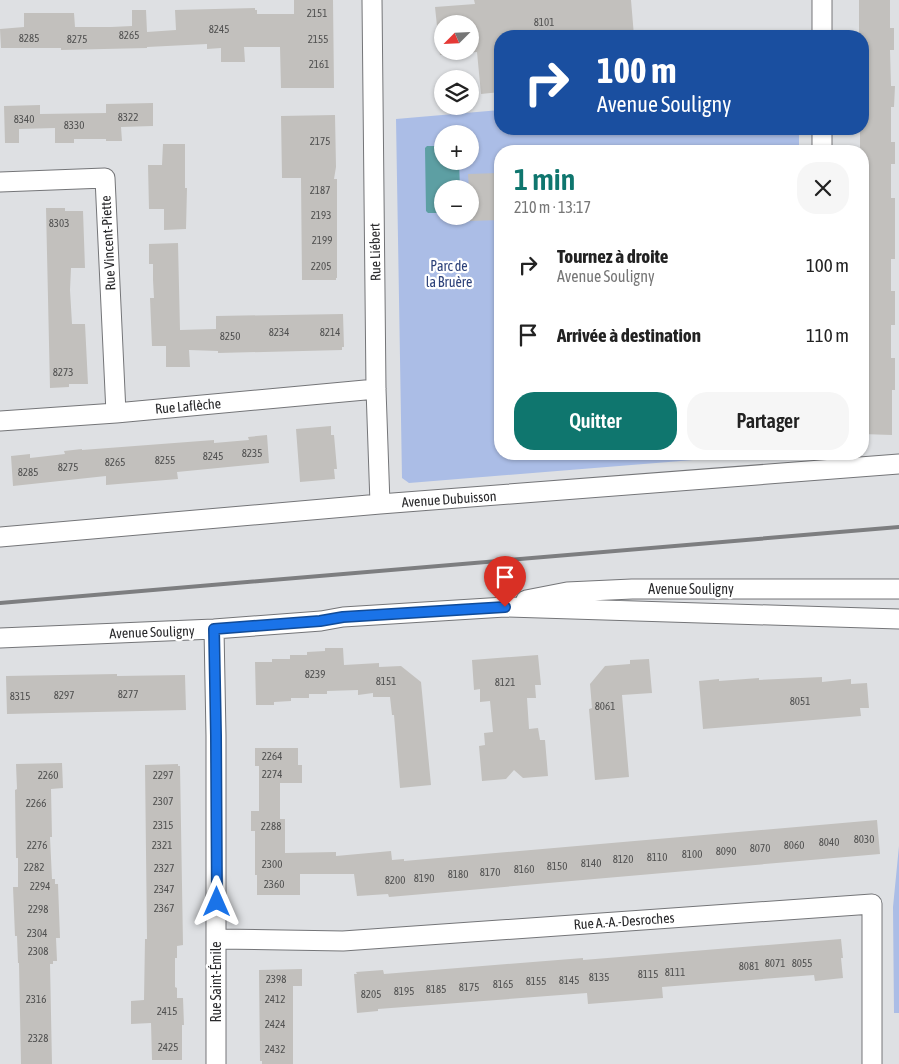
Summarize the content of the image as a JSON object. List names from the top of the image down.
{
  "streets": {
    "street": [
      "Rue Vincent-Piette",
      "Rue Liébert",
      "Rue Laflèche",
      "Avenue Dubuisson",
      "Avenue Souligny",
      "Rue A.-A.-Desroches",
      "Rue Saint-Émile"
    ]
  },
  "crossings": [
    ["Rue Vincent-Piette", "Rue Laflèche"],
    ["Rue Liébert", "Rue Laflèche"],
    ["Rue Liébert", "Avenue Dubuisson"],
    ["Avenue Souligny", "Rue Saint-Émile"],
    ["Rue A.-A.-Desroches", "Rue Saint-Émile"]
  ],
  "parks": ["Parc de la Bruère"],
  "house_numbers": [
    "2151",
    "8101",
    "8245",
    "8265",
    "8285",
    "8275",
    "2155",
    "2161",
    "8322",
    "8340",
    "8330",
    "2175",
    "2187",
    "2193",
    "8303",
    "2199",
    "2205",
    "8234",
    "8214",
    "8250",
    "8273",
    "8235",
    "8245",
    "8255",
    "8265",
    "8275",
    "8285",
    "8239",
    "8151",
    "8121",
    "8277",
    "8297",
    "8315",
    "8051",
    "8061",
    "2264",
    "2274",
    "2260",
    "2297",
    "2307",
    "2266",
    "2315",
    "2288",
    "8030",
    "8040",
    "2276",
    "2321",
    "8060",
    "8070",
    "8090",
    "8100",
    "8110",
    "8120",
    "8140",
    "2300",
    "8150",
    "2282",
    "2327",
    "8160",
    "8170",
    "8180",
    "8190",
    "8200",
    "2360",
    "2294",
    "2347",
    "2367",
    "2298",
    "2304",
    "2308",
    "8071",
    "8055",
    "8081",
    "8111",
    "8115",
    "8135",
    "2398",
    "8145",
    "8155",
    "8165",
    "8175",
    "8185",
    "8195",
    "8205",
    "2316",
    "2412",
    "2415",
    "2424",
    "2328",
    "2425",
    "2432"
  ],
  "north": "bottom left",
  "page": {
    "map_buttons": ["+", "−"],
    "turn": ["100 m", "Avenue Souligny"],
    "heading": ["1 min", "210 m · 13:17"],
    "list": [
      {
        "name": "Tournez à droite",
        "note": "Avenue Souligny",
        "value": "100 m"
      },
      {
        "name": "Arrivée à destination",
        "value": "110 m"
      }
    ],
    "buttons": ["Quitter", "Partager"]
  }
}
